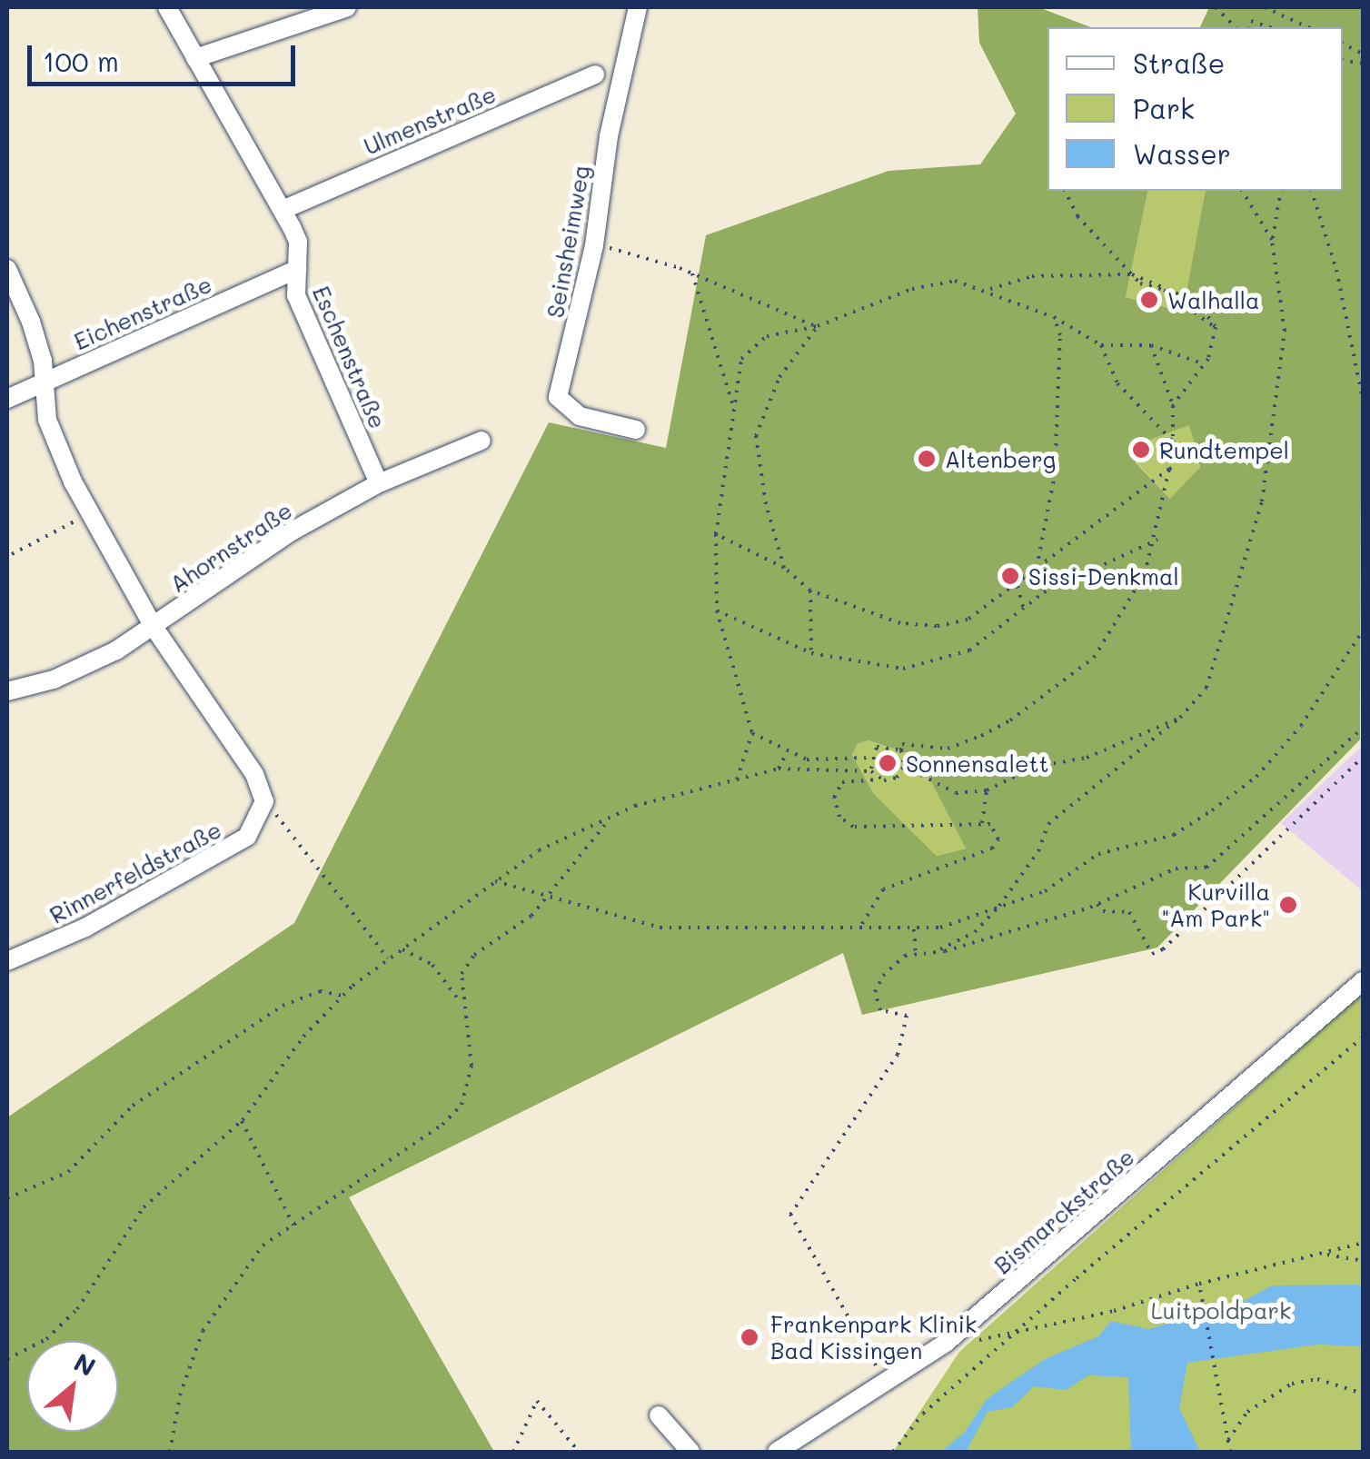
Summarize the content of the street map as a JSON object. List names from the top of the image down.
{
  "streets": {
    "street": [
      "Ulmenstraße",
      "Seinsheimweg",
      "Eichenstraße",
      "Eschenstraße",
      "Ahornstraße",
      "Rinnerfeldstraße",
      "Bismarckstraße"
    ]
  },
  "crossings": [
    ["Ulmenstraße", "Eschenstraße"],
    ["Eichenstraße", "Eschenstraße"],
    ["Eschenstraße", "Ahornstraße"]
  ],
  "parks": ["Luitpoldpark"],
  "places": [
    "Walhalla",
    "Rundtempel",
    "Altenberg",
    "Sissi-Denkmal",
    "Sonnensalett",
    "Kurvilla \"Am Park\"",
    "Frankenpark Klinik Bad Kissingen"
  ],
  "legend": ["Straße", "Park", "Wasser"],
  "scale_bar": "100 m",
  "north": "top right"
}
